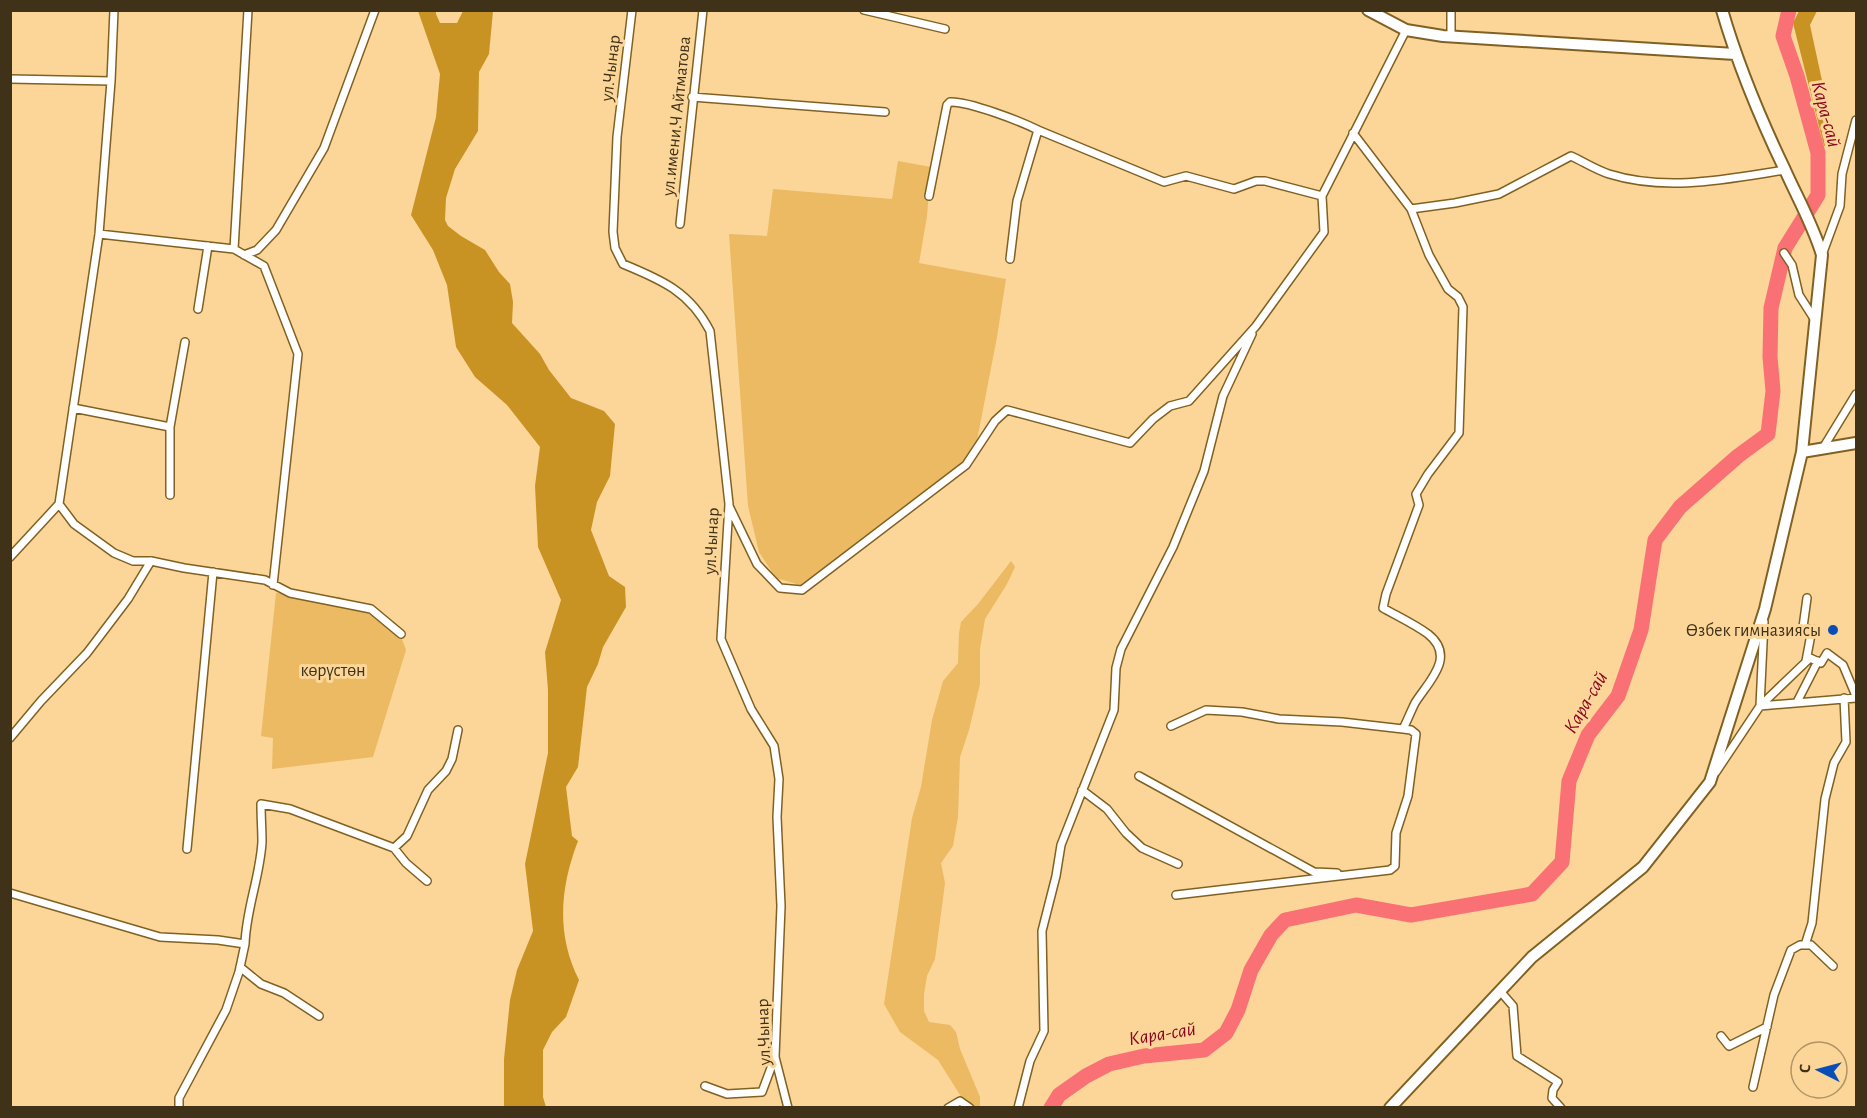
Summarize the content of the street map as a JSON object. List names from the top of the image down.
{
  "streets": {
    "street": ["ул.Чынар", "ул.имени.Ч Айтматова"]
  },
  "water": ["Кара-сай"],
  "parks": ["көрүстөн"],
  "places": ["Өзбек гимназиясы"],
  "north": "left"
}
